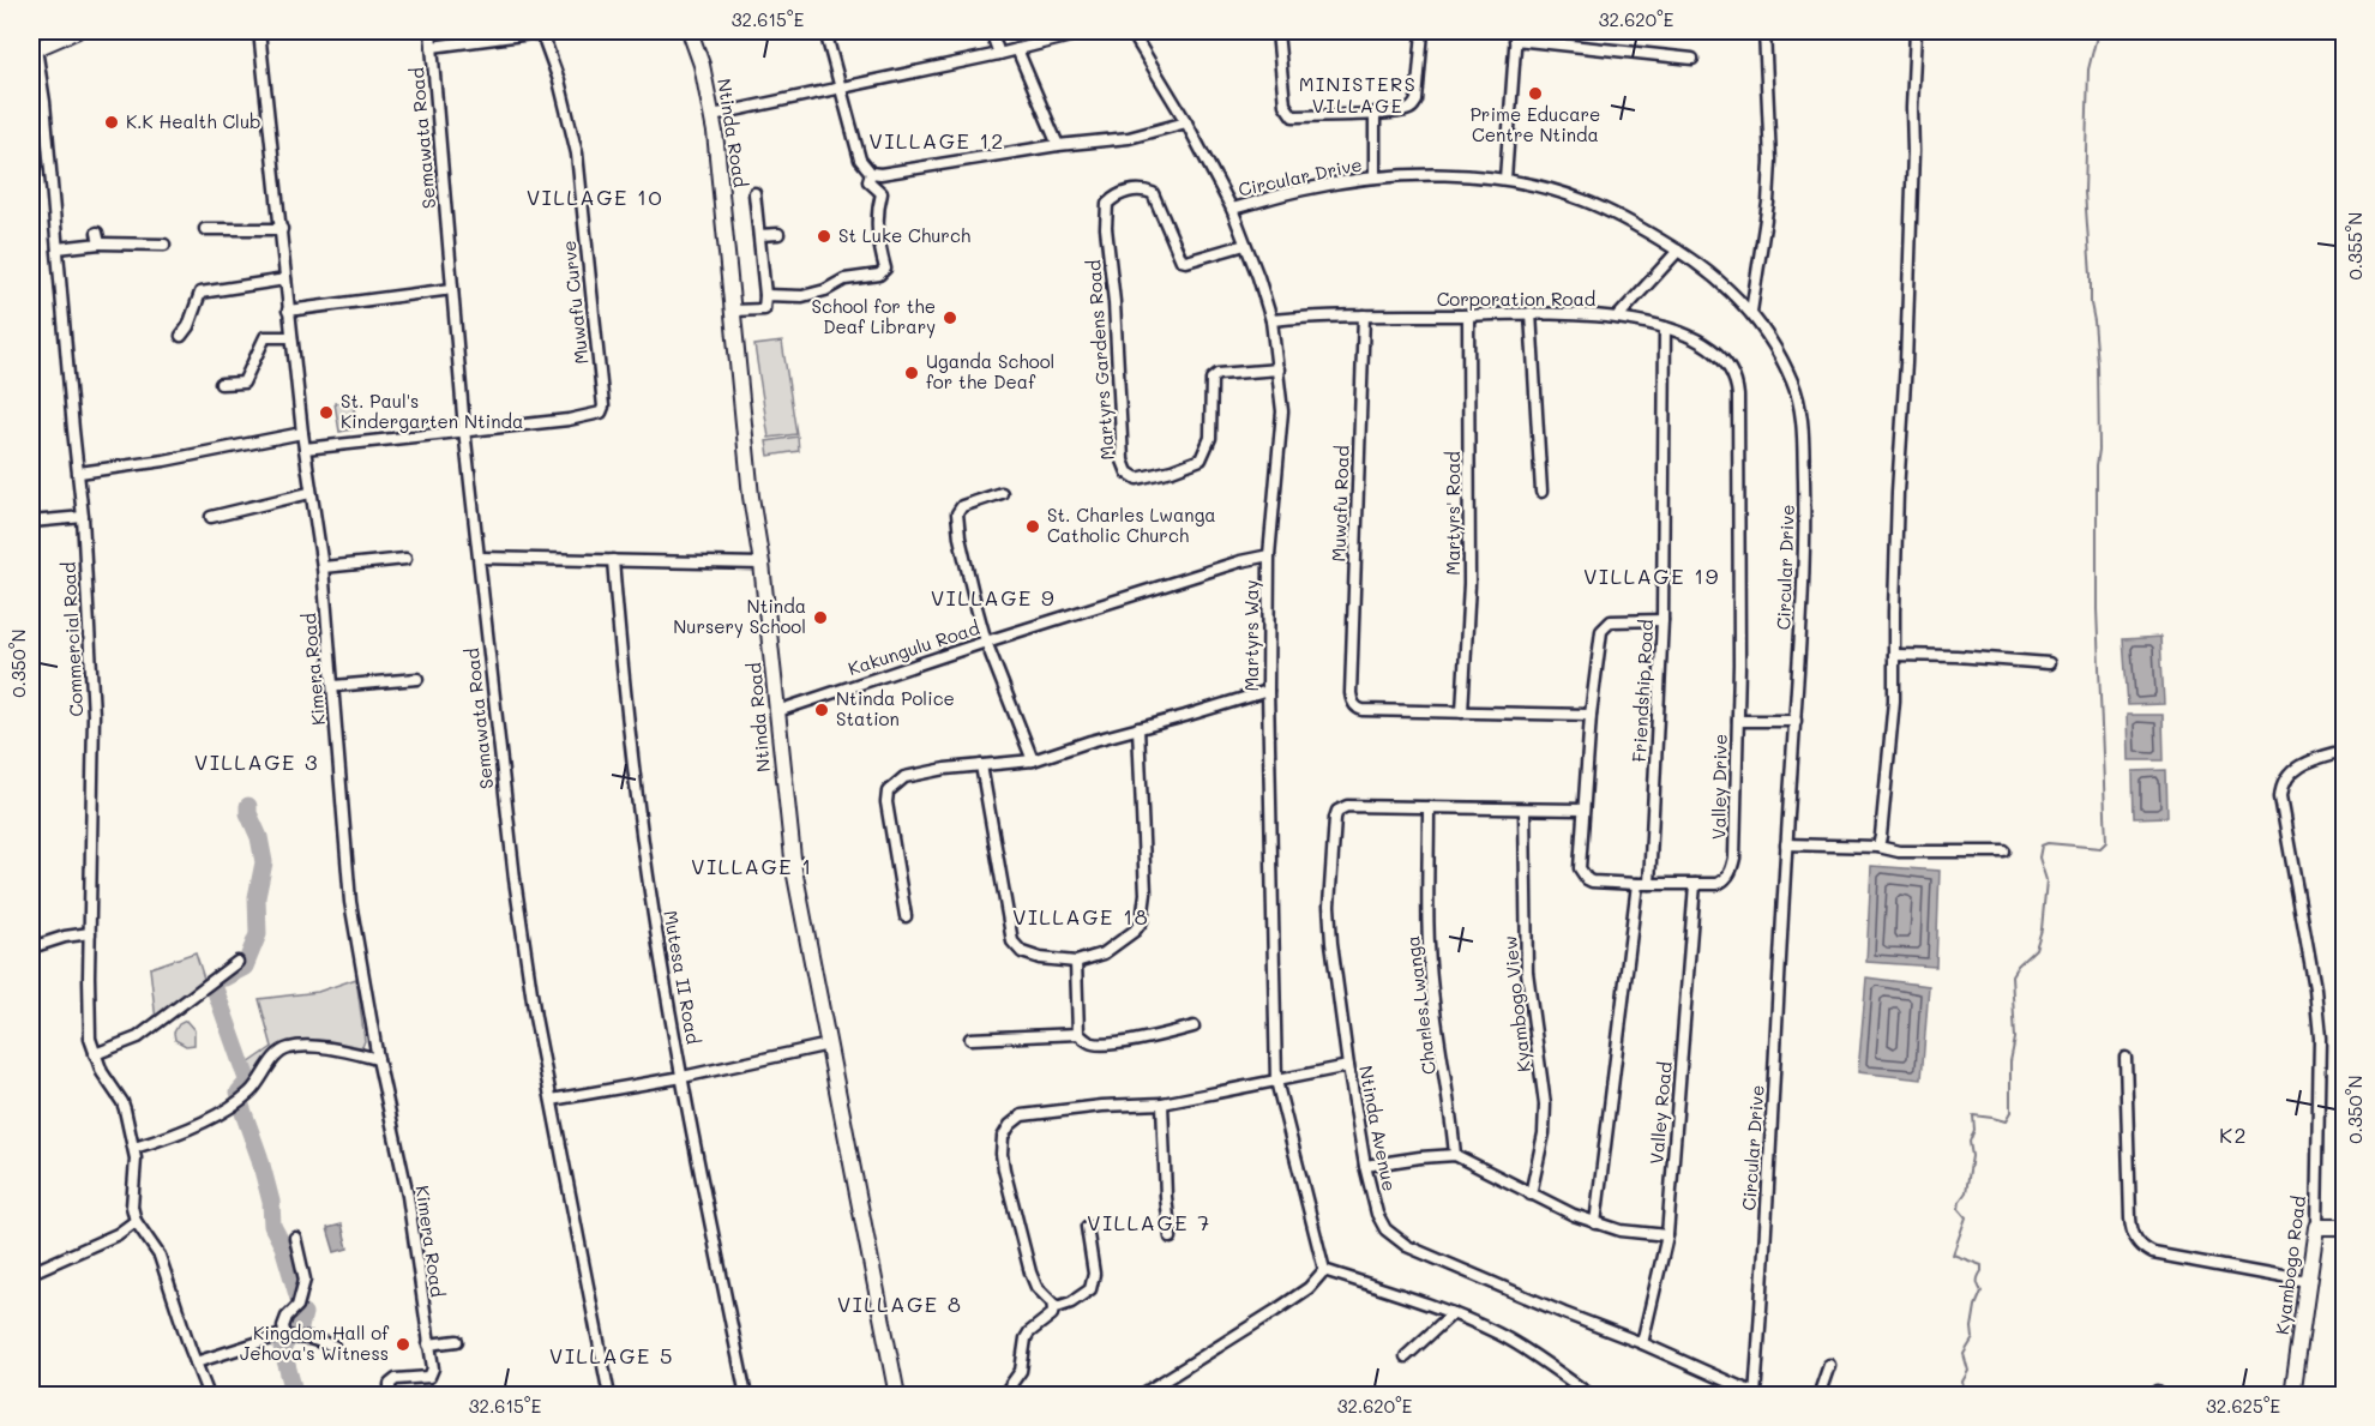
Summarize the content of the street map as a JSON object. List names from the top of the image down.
{
  "streets": {
    "main road": ["Ntinda Road", "Kyambogo Road"],
    "street": [
      "Semawata Road",
      "Circular Drive",
      "Corporation Road",
      "Muwafu Curve",
      "Martyrs Gardens Road",
      "Muwafu Road",
      "Martyrs' Road",
      "Martyrs Way",
      "Commercial Road",
      "Kakungulu Road",
      "Kimera Road",
      "Friendship Road",
      "Valley Drive",
      "Mutesa II Road",
      "Kyambogo View",
      "Charles Lwanga",
      "Valley Road",
      "Ntinda Avenue"
    ]
  },
  "crossings": [
    ["Ntinda Road", "Kakungulu Road"],
    ["Semawata Road", "Muwafu Curve"],
    ["Circular Drive", "Martyrs Way"],
    ["Circular Drive", "Ntinda Avenue"],
    ["Corporation Road", "Muwafu Road"],
    ["Corporation Road", "Martyrs' Road"],
    ["Corporation Road", "Martyrs Way"],
    ["Corporation Road", "Friendship Road"],
    ["Corporation Road", "Valley Drive"],
    ["Martyrs Gardens Road", "Martyrs Way"],
    ["Muwafu Road", "Martyrs' Road"],
    ["Martyrs Way", "Kakungulu Road"],
    ["Friendship Road", "Valley Drive"],
    ["Valley Drive", "Valley Road"],
    ["Charles Lwanga", "Ntinda Avenue"],
    ["Valley Road", "Ntinda Avenue"]
  ],
  "districts": [
    "MINISTERS VILLAGE",
    "VILLAGE 12",
    "VILLAGE 10",
    "VILLAGE 19",
    "VILLAGE 9",
    "VILLAGE 3",
    "VILLAGE 1",
    "VILLAGE 18",
    "K2",
    "VILLAGE 7",
    "VILLAGE 8",
    "VILLAGE 5"
  ],
  "places": [
    "Prime Educare Centre Ntinda",
    "K.K Health Club",
    "St Luke Church",
    "School for the Deaf Library",
    "Uganda School for the Deaf",
    "St. Paul's Kindergarten Ntinda",
    "St. Charles Lwanga Catholic Church",
    "Ntinda Nursery School",
    "Ntinda Police Station",
    "Kingdom Hall of Jehova's Witness"
  ],
  "coordinates": [
    "32.615°E",
    "32.620°E",
    "0.355°N",
    "0.350°N",
    "32.625°E"
  ]
}
